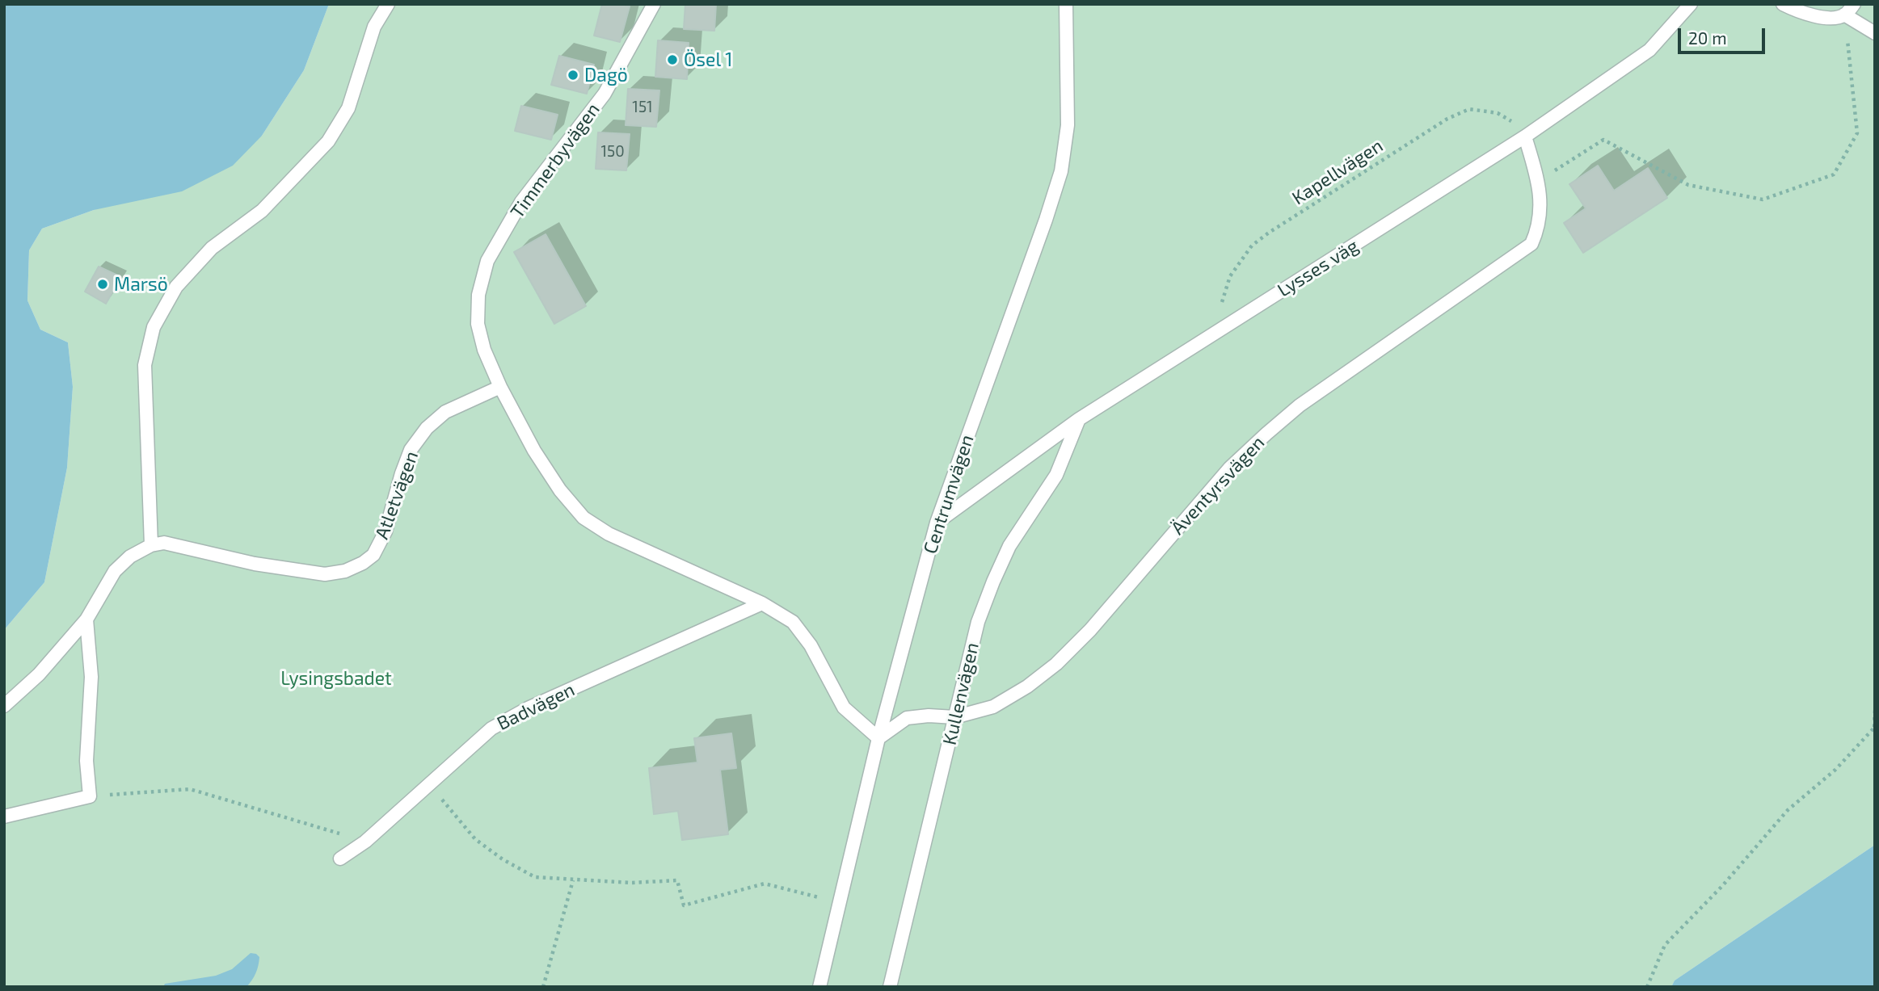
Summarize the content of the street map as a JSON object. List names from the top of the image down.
{
  "streets": {
    "lane": [
      "Timmerbyvägen",
      "Lysses väg",
      "Äventyrsvägen",
      "Centrumvägen",
      "Atletvägen",
      "Kullenvägen",
      "Badvägen"
    ],
    "path": ["Kapellvägen"]
  },
  "crossings": [
    ["Timmerbyvägen", "Atletvägen"],
    ["Kapellvägen", "Lysses väg"],
    ["Kapellvägen", "Äventyrsvägen"],
    ["Lysses väg", "Äventyrsvägen"],
    ["Lysses väg", "Centrumvägen"],
    ["Lysses väg", "Kullenvägen"],
    ["Äventyrsvägen", "Centrumvägen"],
    ["Äventyrsvägen", "Kullenvägen"]
  ],
  "parks": ["Lysingsbadet"],
  "places": ["Ösel 1", "Dagö", "Marsö"],
  "house_numbers": ["151", "150"],
  "scale_bar": "20 m"
}
